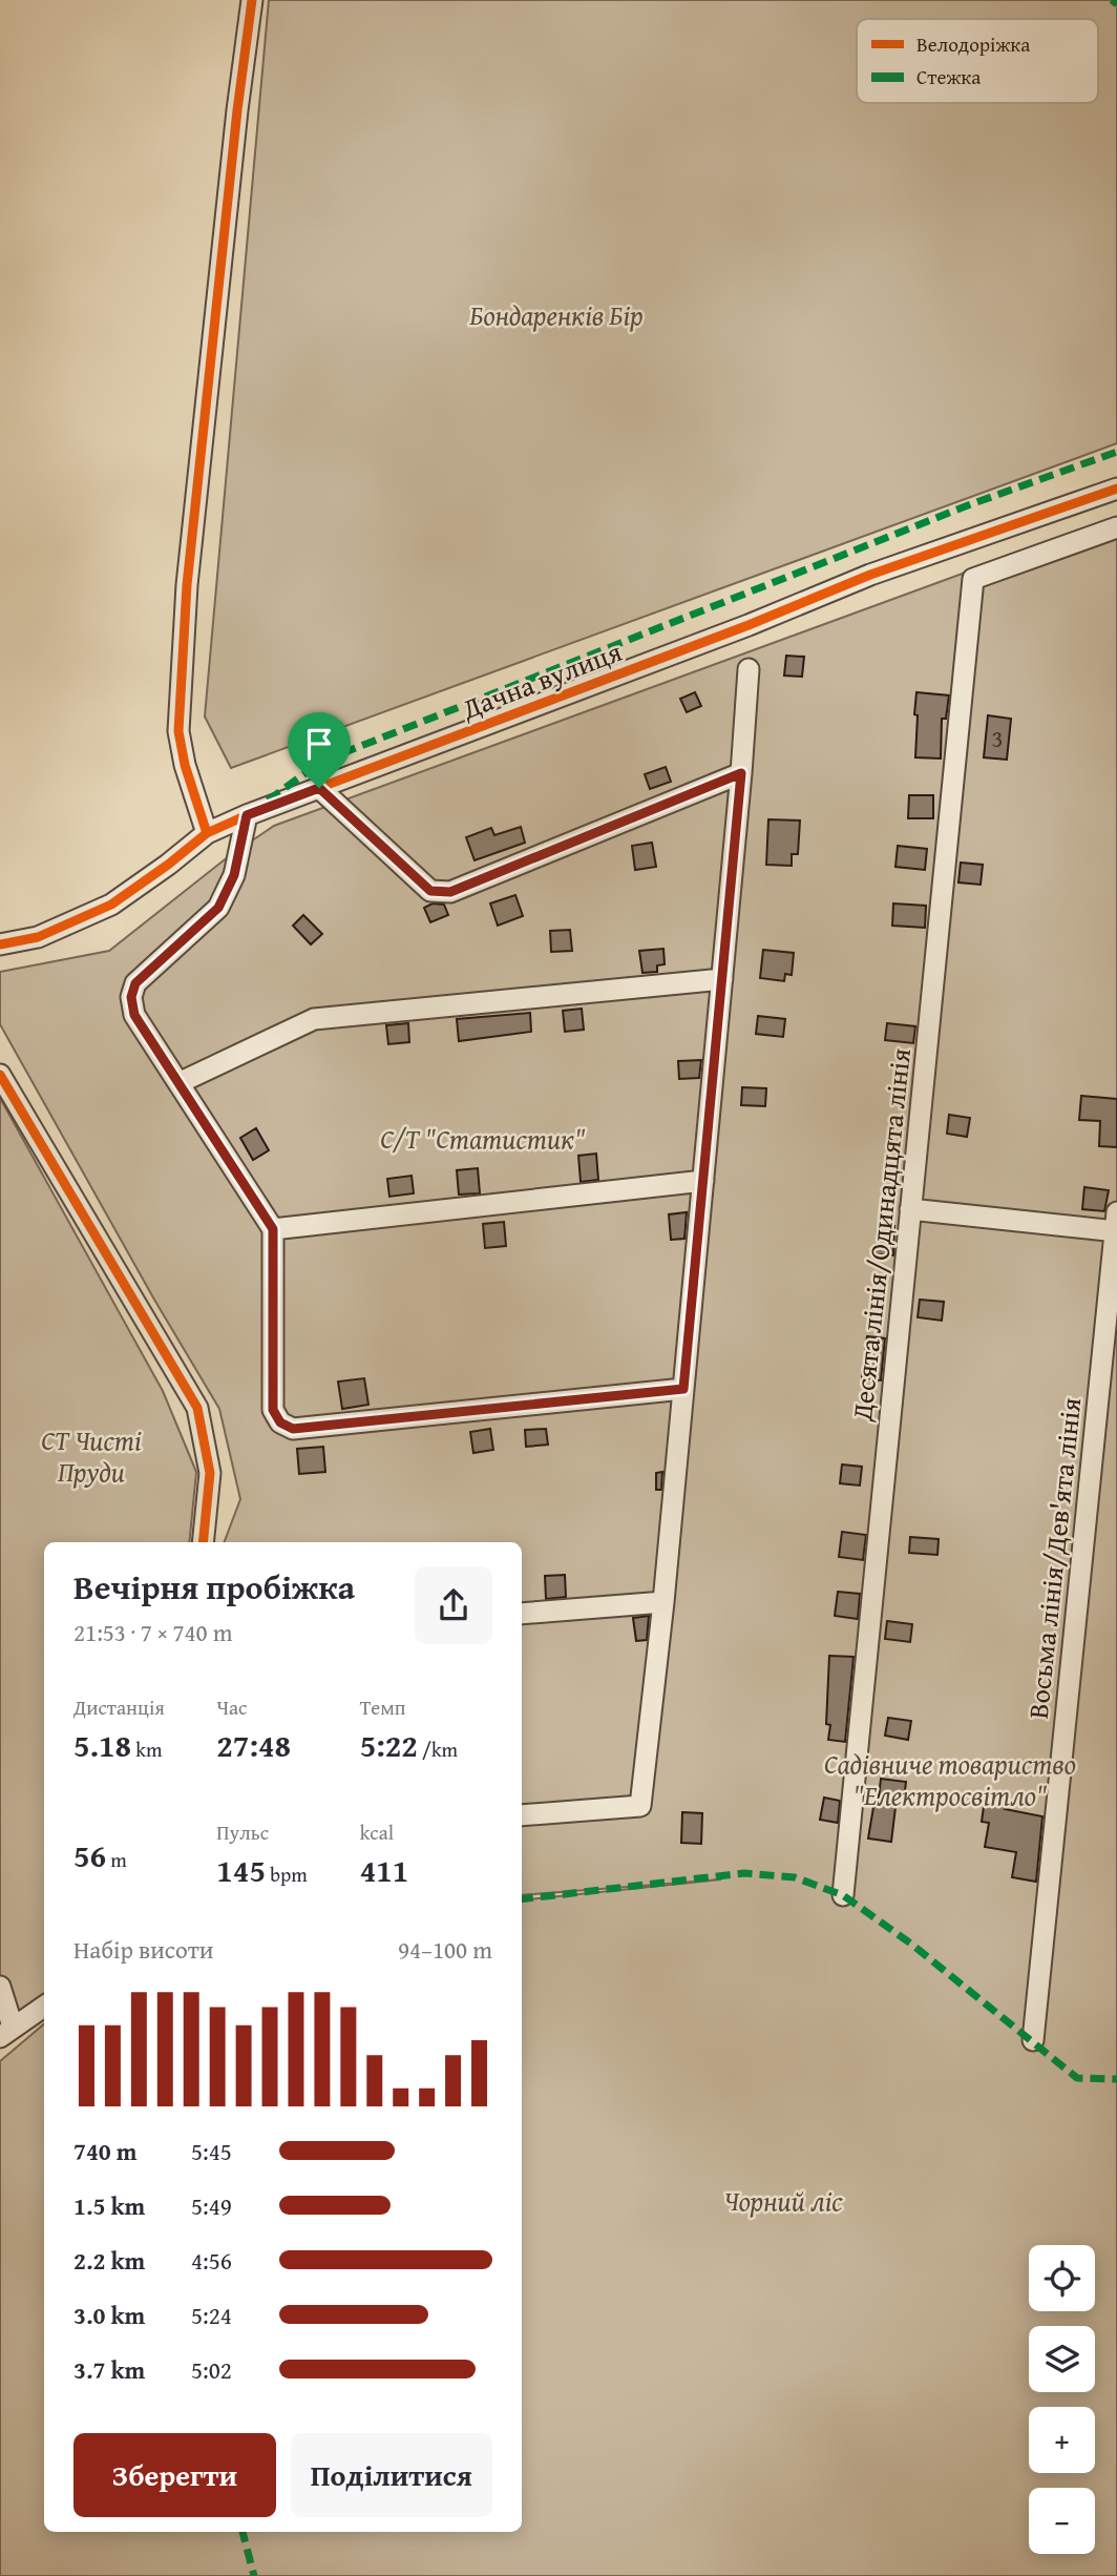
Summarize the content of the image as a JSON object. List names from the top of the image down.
{
  "streets": {
    "street": ["Дачна вулиця", "Десята лінія/Одинадцята лінія", "Восьма лінія/Дев'ята лінія"]
  },
  "parks": [
    "Бондаренків Бір",
    "С/Т \"Статистик\"",
    "СТ Чисті Пруди",
    "Садівниче товариство \"Електросвітло\"",
    "Чорний ліс"
  ],
  "house_numbers": ["3"],
  "legend": ["Велодоріжка", "Стежка"],
  "page": {
    "heading": ["Вечірня пробіжка", "21:53 · 7 × 740 m"],
    "stats": [
      ["Дистанція", "5.18 km"],
      ["Час", "27:48"],
      ["Темп", "5:22 /km"],
      ["56 m"],
      ["Пульс", "145 bpm"],
      ["kcal", "411"]
    ],
    "chart": ["Набір висоти", "94–100 m"],
    "list": [
      {
        "name": "740 m",
        "note": "5:45"
      },
      {
        "name": "1.5 km",
        "note": "5:49"
      },
      {
        "name": "2.2 km",
        "note": "4:56"
      },
      {
        "name": "3.0 km",
        "note": "5:24"
      },
      {
        "name": "3.7 km",
        "note": "5:02"
      }
    ],
    "map_buttons": ["+", "−"],
    "buttons": ["Зберегти", "Поділитися"]
  }
}
